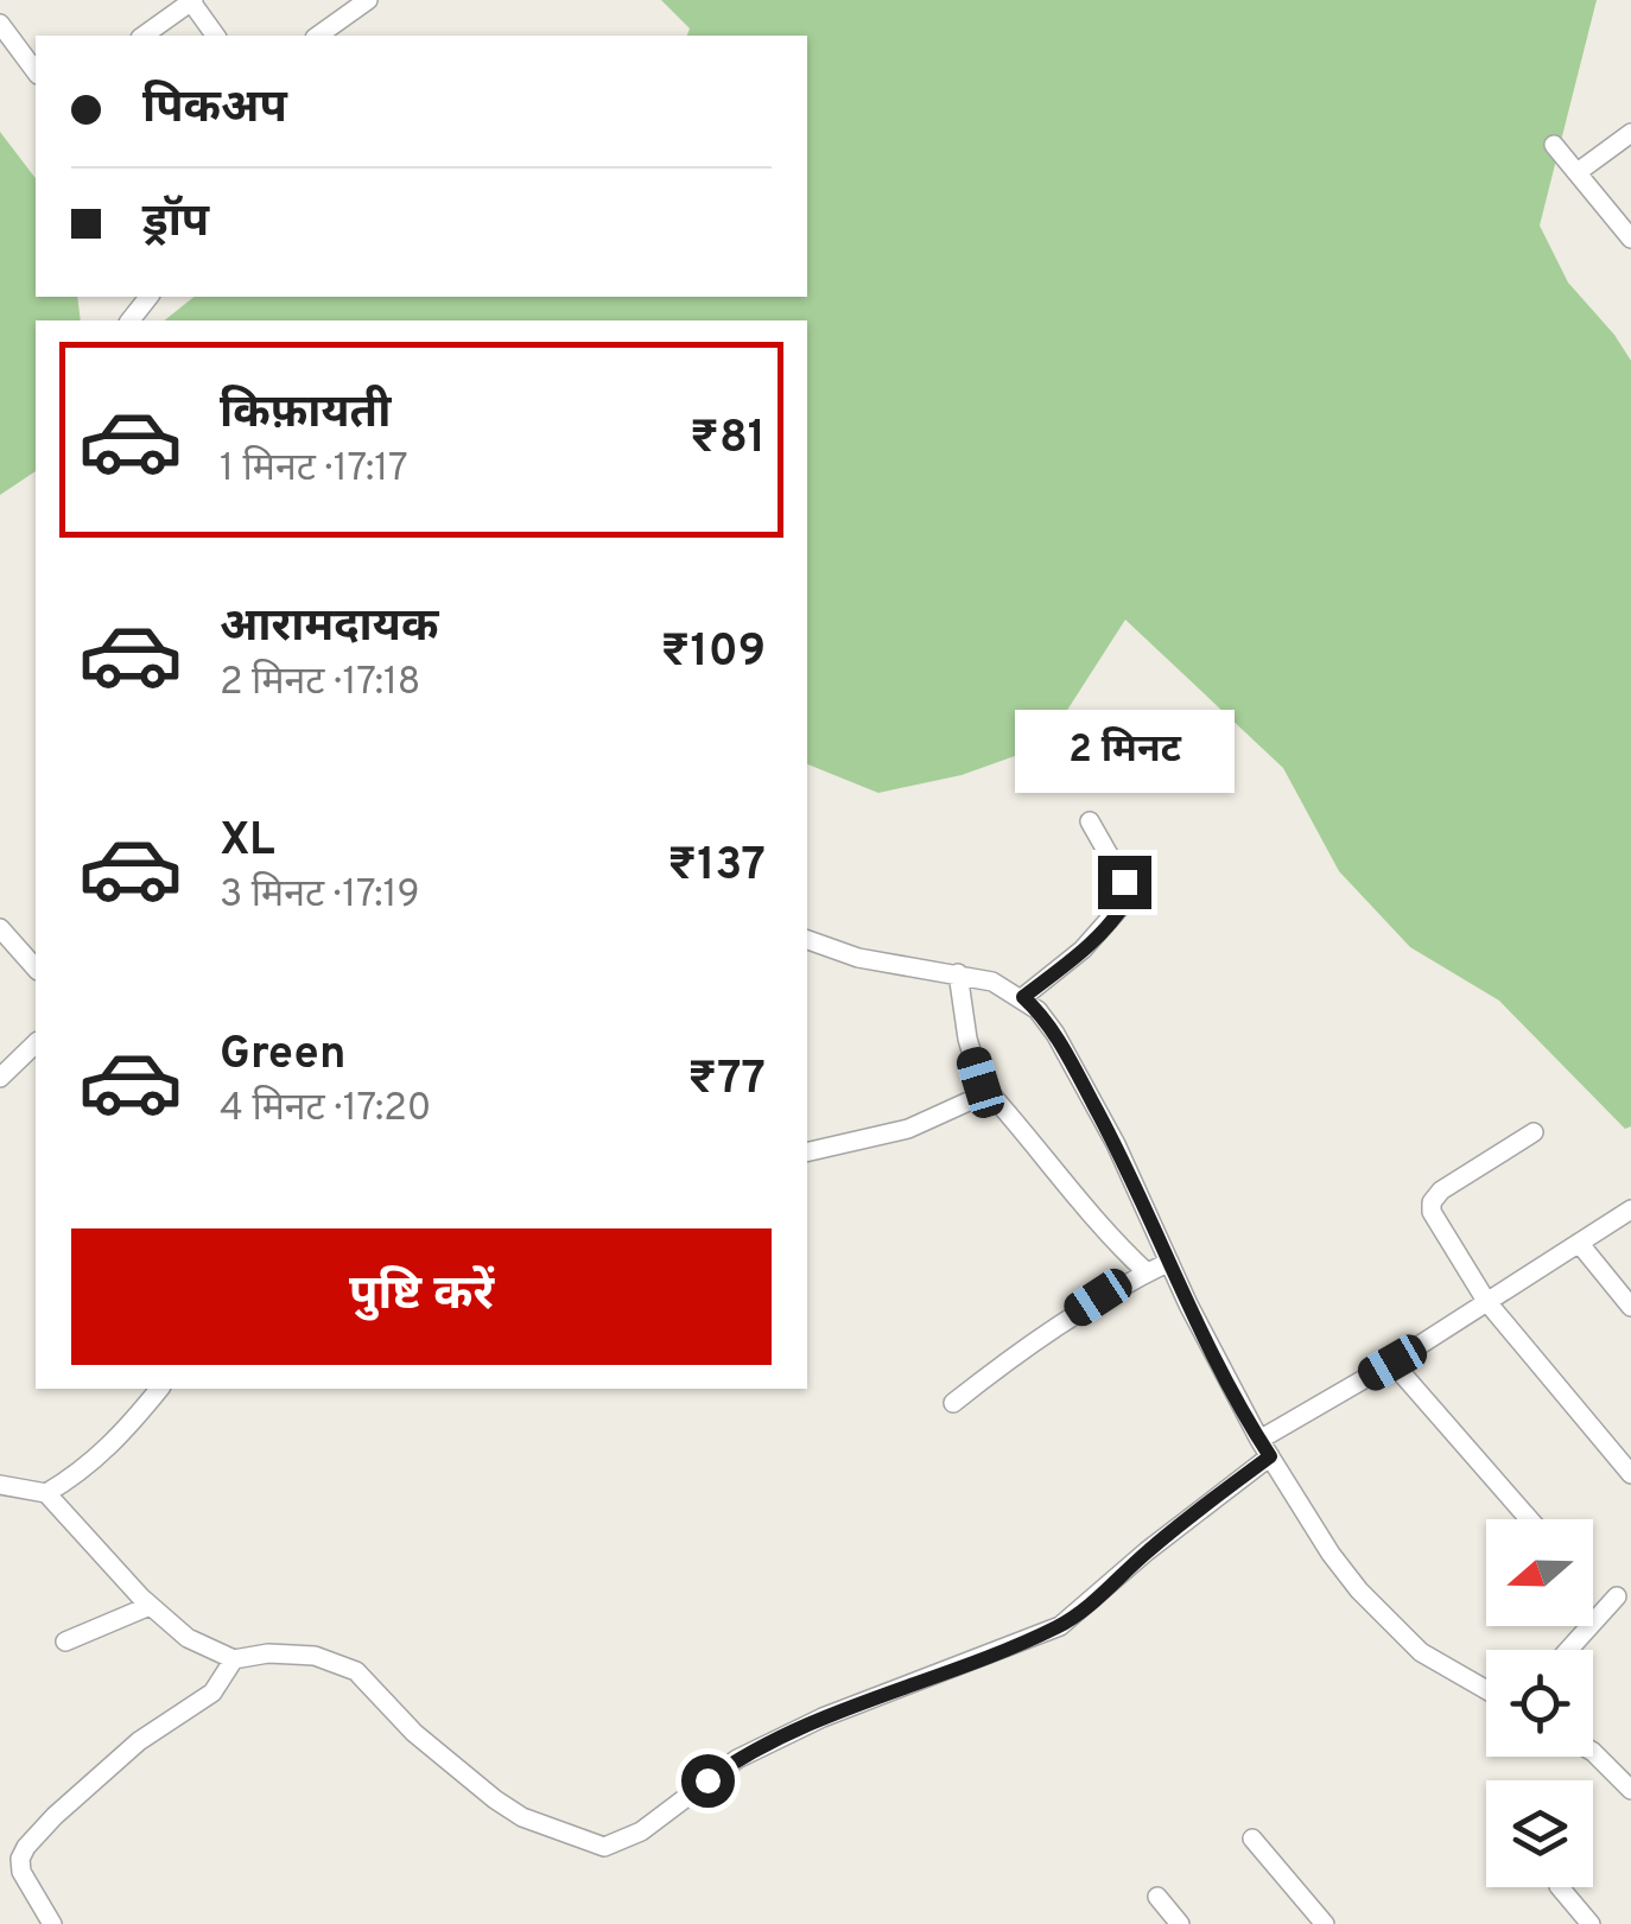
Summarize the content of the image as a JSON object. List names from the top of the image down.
{
  "north": "left",
  "page": {
    "banner": ["पिकअप", "ड्रॉप"],
    "list": [
      {
        "name": "किफ़ायती",
        "note": "1 मिनट · 17:17",
        "value": "₹81"
      },
      {
        "name": "आरामदायक",
        "note": "2 मिनट · 17:18",
        "value": "₹109"
      },
      {
        "name": "XL",
        "note": "3 मिनट · 17:19",
        "value": "₹137"
      },
      {
        "name": "Green",
        "note": "4 मिनट · 17:20",
        "value": "₹77"
      }
    ],
    "bubble": "2 मिनट",
    "buttons": "पुष्टि करें"
  }
}
